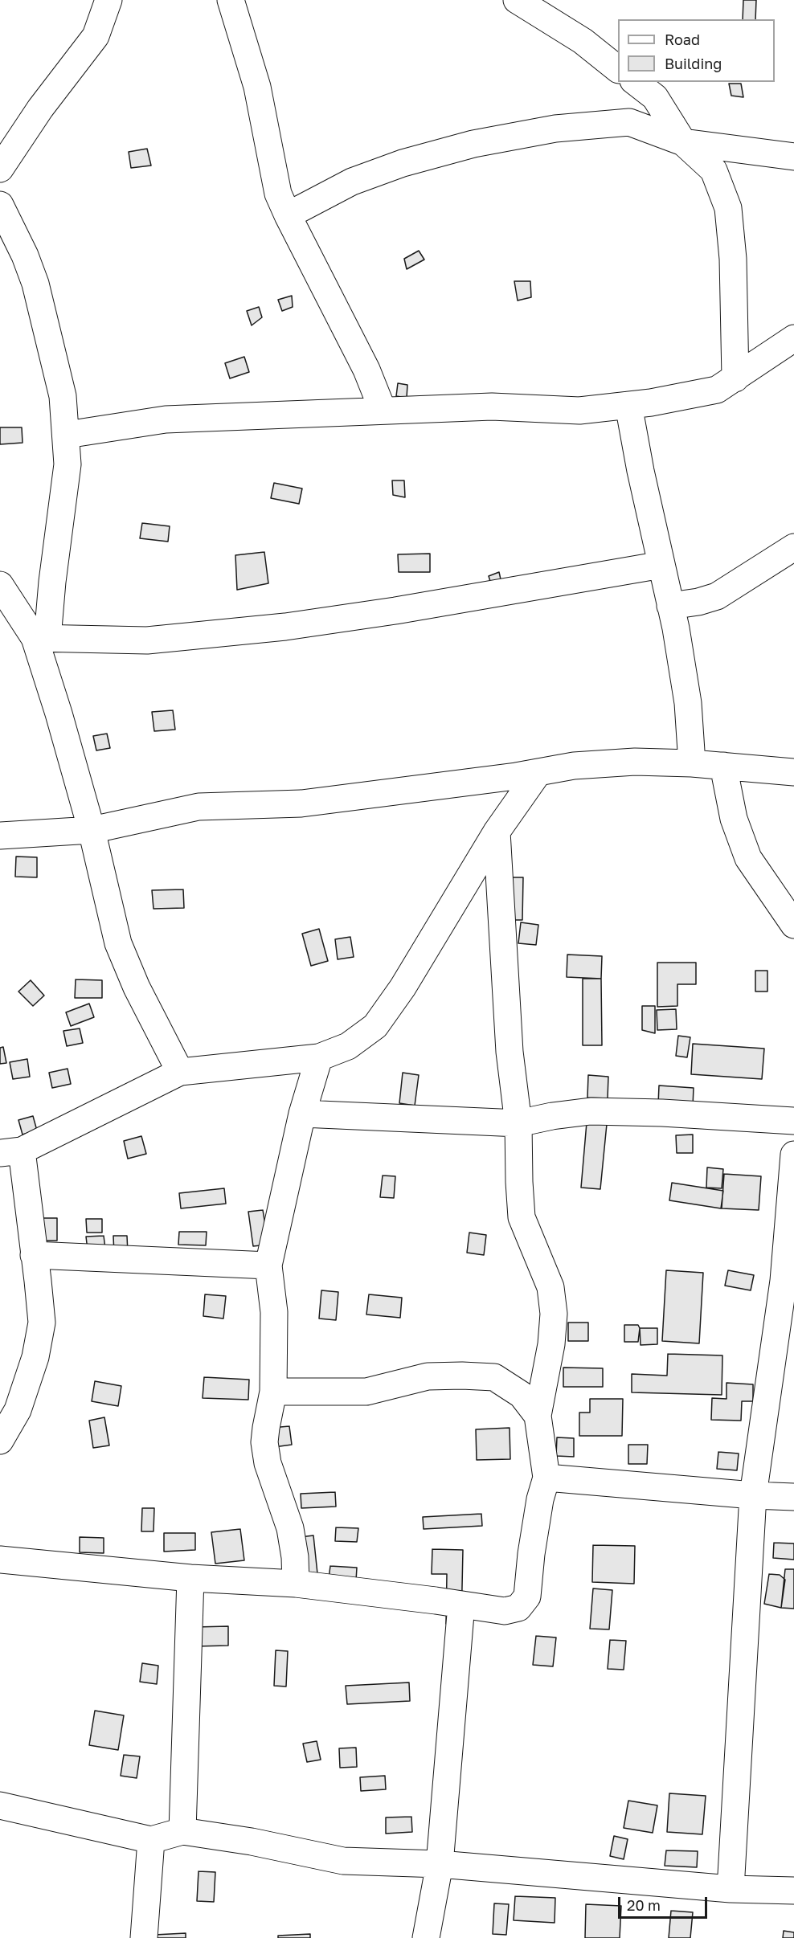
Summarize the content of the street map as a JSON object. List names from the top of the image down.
{
  "legend": ["Road", "Building"],
  "scale_bar": "20 m"
}
